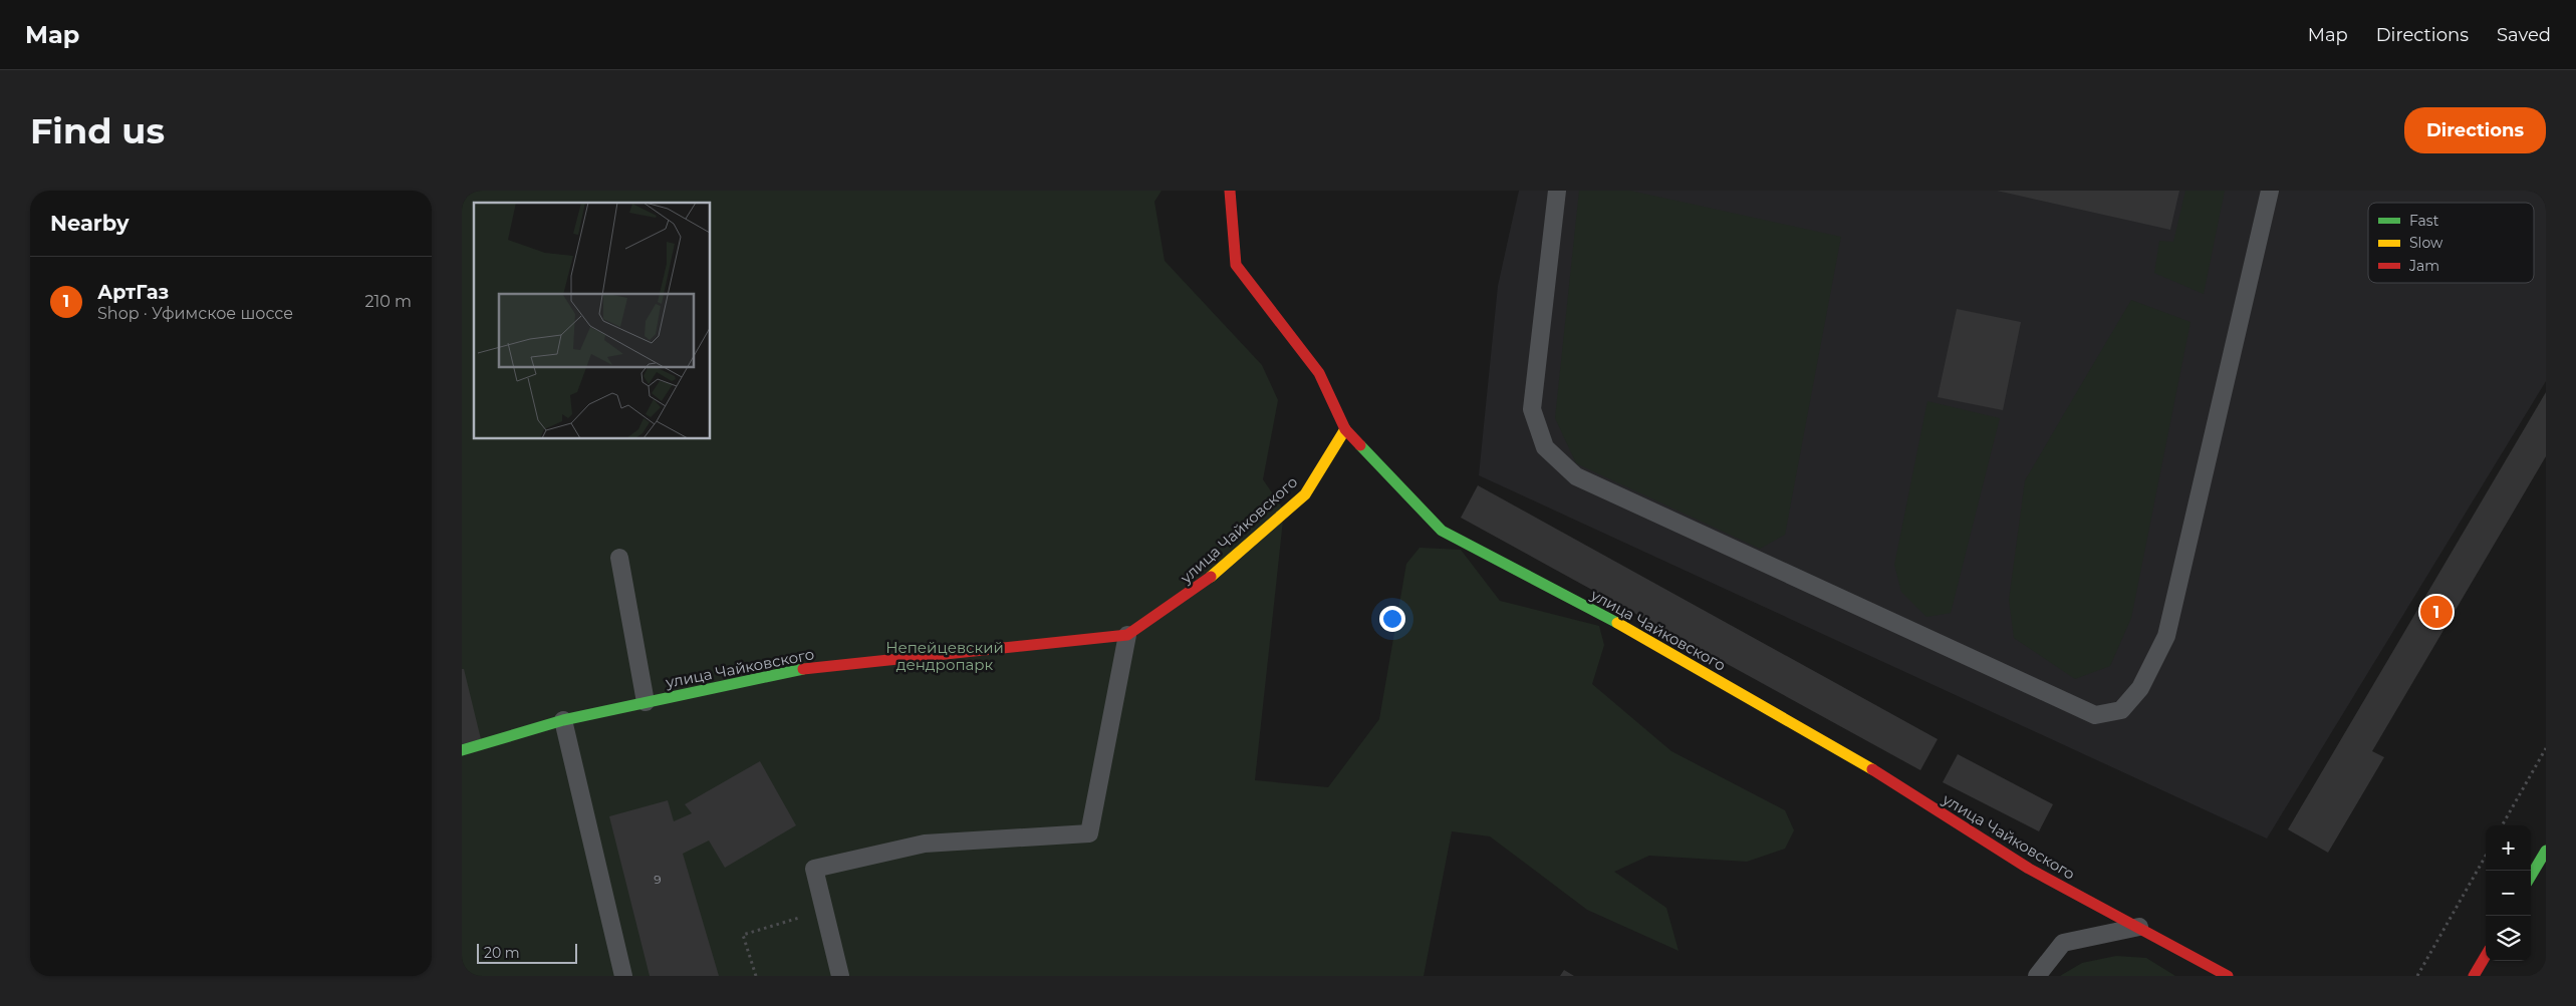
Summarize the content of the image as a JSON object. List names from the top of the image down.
{
  "streets": {
    "street": ["улица Чайковского"]
  },
  "parks": ["Непейцевский дендропарк"],
  "house_numbers": ["9"],
  "legend": ["Fast", "Slow", "Jam"],
  "scale_bar": "20 m",
  "page": {
    "header": "Map",
    "nav": ["Map", "Directions", "Saved"],
    "buttons": "Directions",
    "title": "Find us",
    "heading": "Nearby",
    "list": [
      {
        "mark": "1",
        "name": "АртГаз",
        "note": "Shop · Уфимское шоссе",
        "value": "210 m"
      }
    ],
    "pins": "1",
    "map_buttons": ["+", "−"],
    "scale": "20 m"
  }
}
